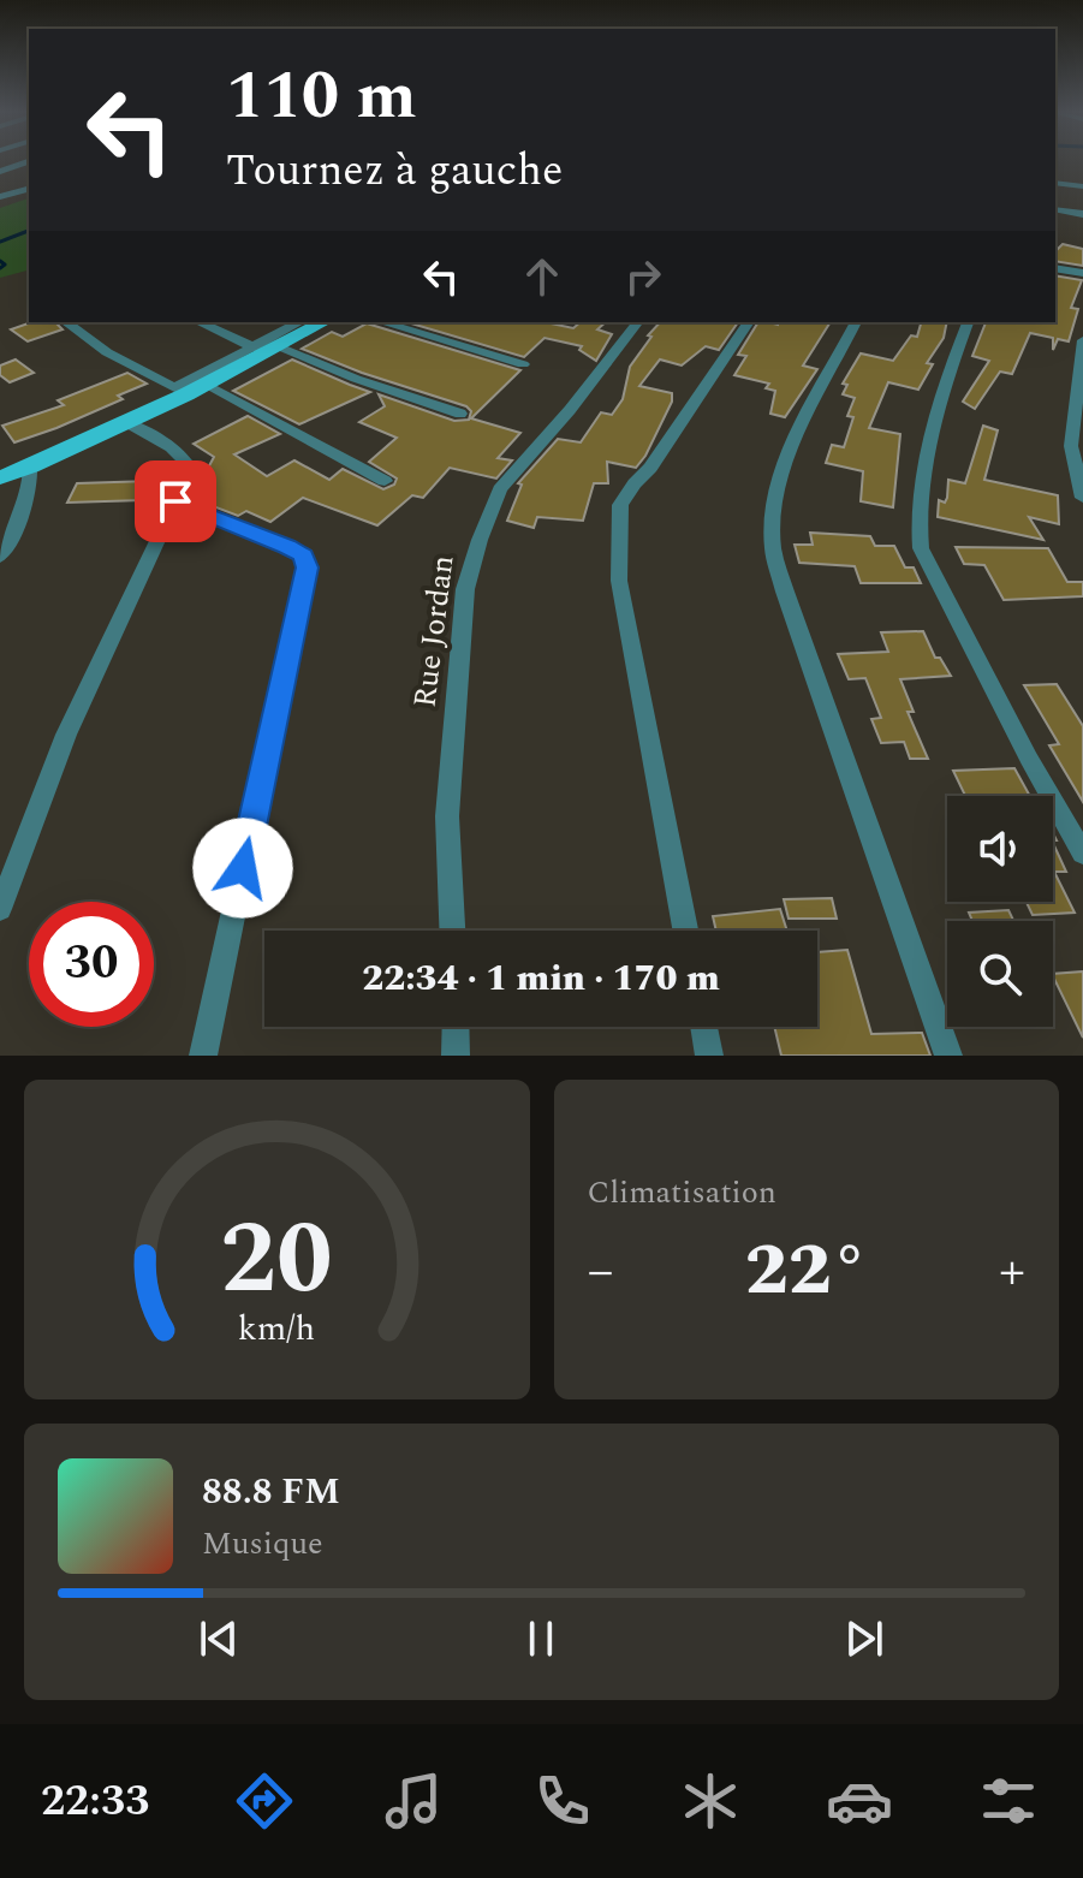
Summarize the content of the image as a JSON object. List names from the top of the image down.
{
  "streets": {
    "street": ["Rue Jordan"]
  },
  "page": {
    "turn": ["110 m", "Tournez à gauche"],
    "limit": "30",
    "trip": "22:34 · 1 min · 170 m",
    "tile": "Climatisation",
    "heat": ["−", "22°", "+"],
    "song": ["88.8 FM", "Musique"],
    "tabs": "22:33",
    "gauge": ["20", "km/h"]
  }
}
